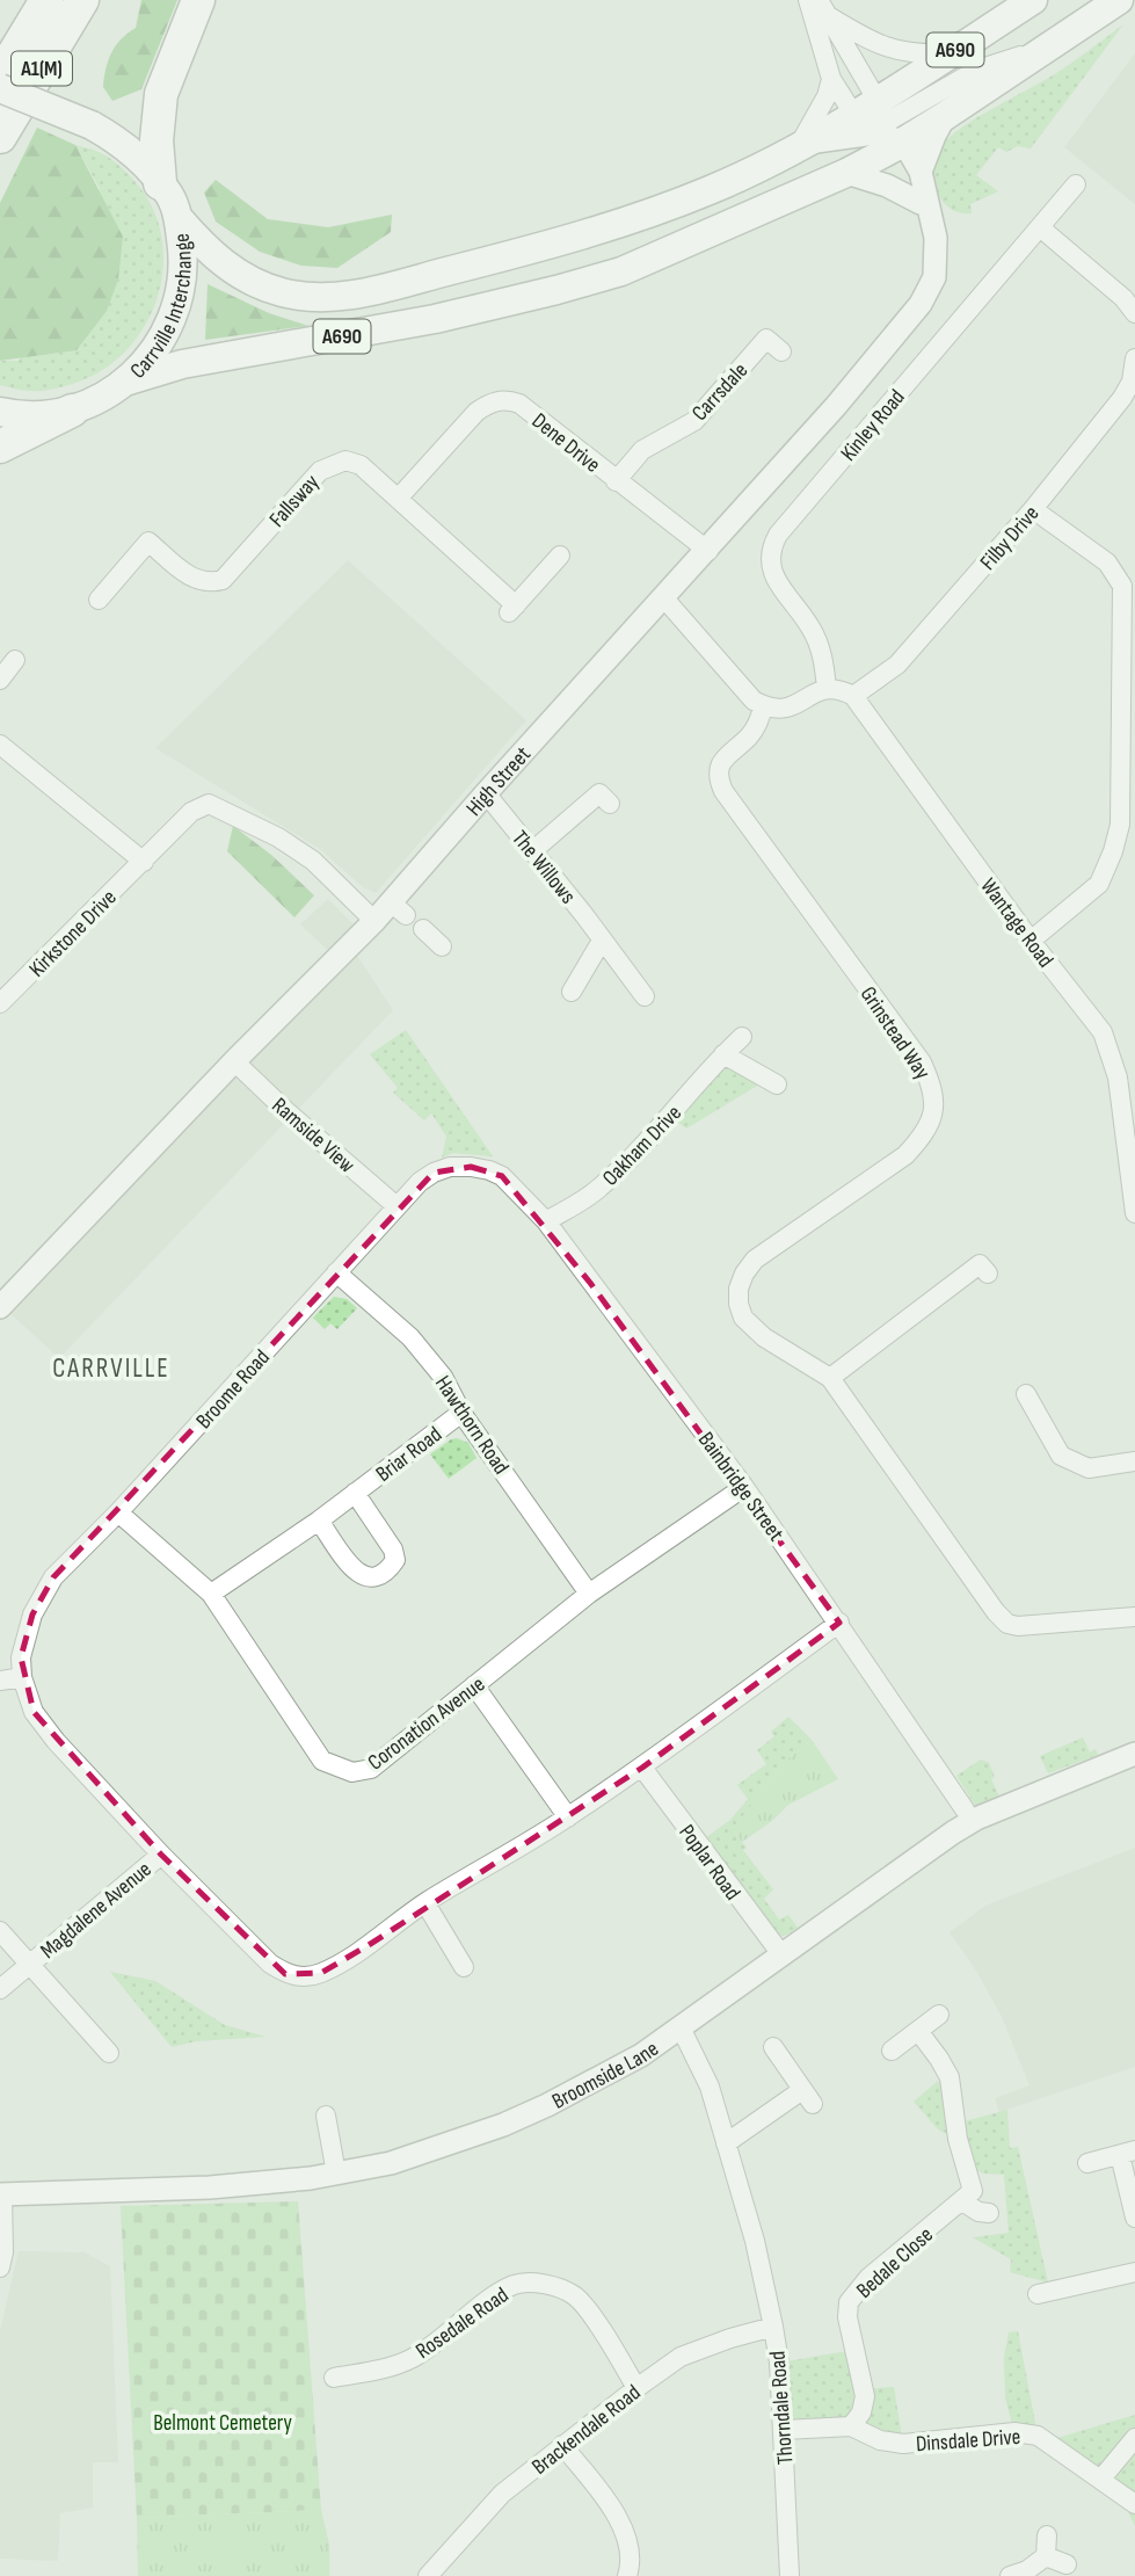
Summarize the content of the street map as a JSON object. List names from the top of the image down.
{
  "streets": {
    "highway": ["A690", "A1(M)", "Carrville Interchange"],
    "street": [
      "Carrsdale",
      "Kinley Road",
      "Dene Drive",
      "Fallsway",
      "Filby Drive",
      "High Street",
      "The Willows",
      "Wantage Road",
      "Kirkstone Drive",
      "Grinstead Way",
      "Ramside View",
      "Oakham Drive",
      "Broome Road",
      "Hawthorn Road",
      "Briar Road",
      "Bainbridge Street",
      "Coronation Avenue",
      "Poplar Road",
      "Magdalene Avenue",
      "Broomside Lane",
      "Bedale Close",
      "Rosedale Road",
      "Thorndale Road",
      "Brackendale Road",
      "Dinsdale Drive"
    ]
  },
  "crossings": [
    ["A690", "Carrville Interchange"],
    ["A690", "High Street"],
    ["Carrsdale", "Dene Drive"],
    ["Dene Drive", "Fallsway"],
    ["Dene Drive", "High Street"],
    ["Filby Drive", "Wantage Road"],
    ["High Street", "The Willows"],
    ["High Street", "Kirkstone Drive"],
    ["High Street", "Ramside View"],
    ["Ramside View", "Broome Road"],
    ["Oakham Drive", "Bainbridge Street"],
    ["Broome Road", "Hawthorn Road"],
    ["Broome Road", "Bainbridge Street"],
    ["Broome Road", "Coronation Avenue"],
    ["Broome Road", "Poplar Road"],
    ["Broome Road", "Magdalene Avenue"],
    ["Hawthorn Road", "Briar Road"],
    ["Hawthorn Road", "Coronation Avenue"],
    ["Briar Road", "Coronation Avenue"],
    ["Bainbridge Street", "Coronation Avenue"],
    ["Poplar Road", "Broomside Lane"],
    ["Bedale Close", "Dinsdale Drive"],
    ["Rosedale Road", "Brackendale Road"],
    ["Thorndale Road", "Brackendale Road"],
    ["Thorndale Road", "Dinsdale Drive"]
  ],
  "districts": ["CARRVILLE"],
  "parks": ["Belmont Cemetery"]
}
